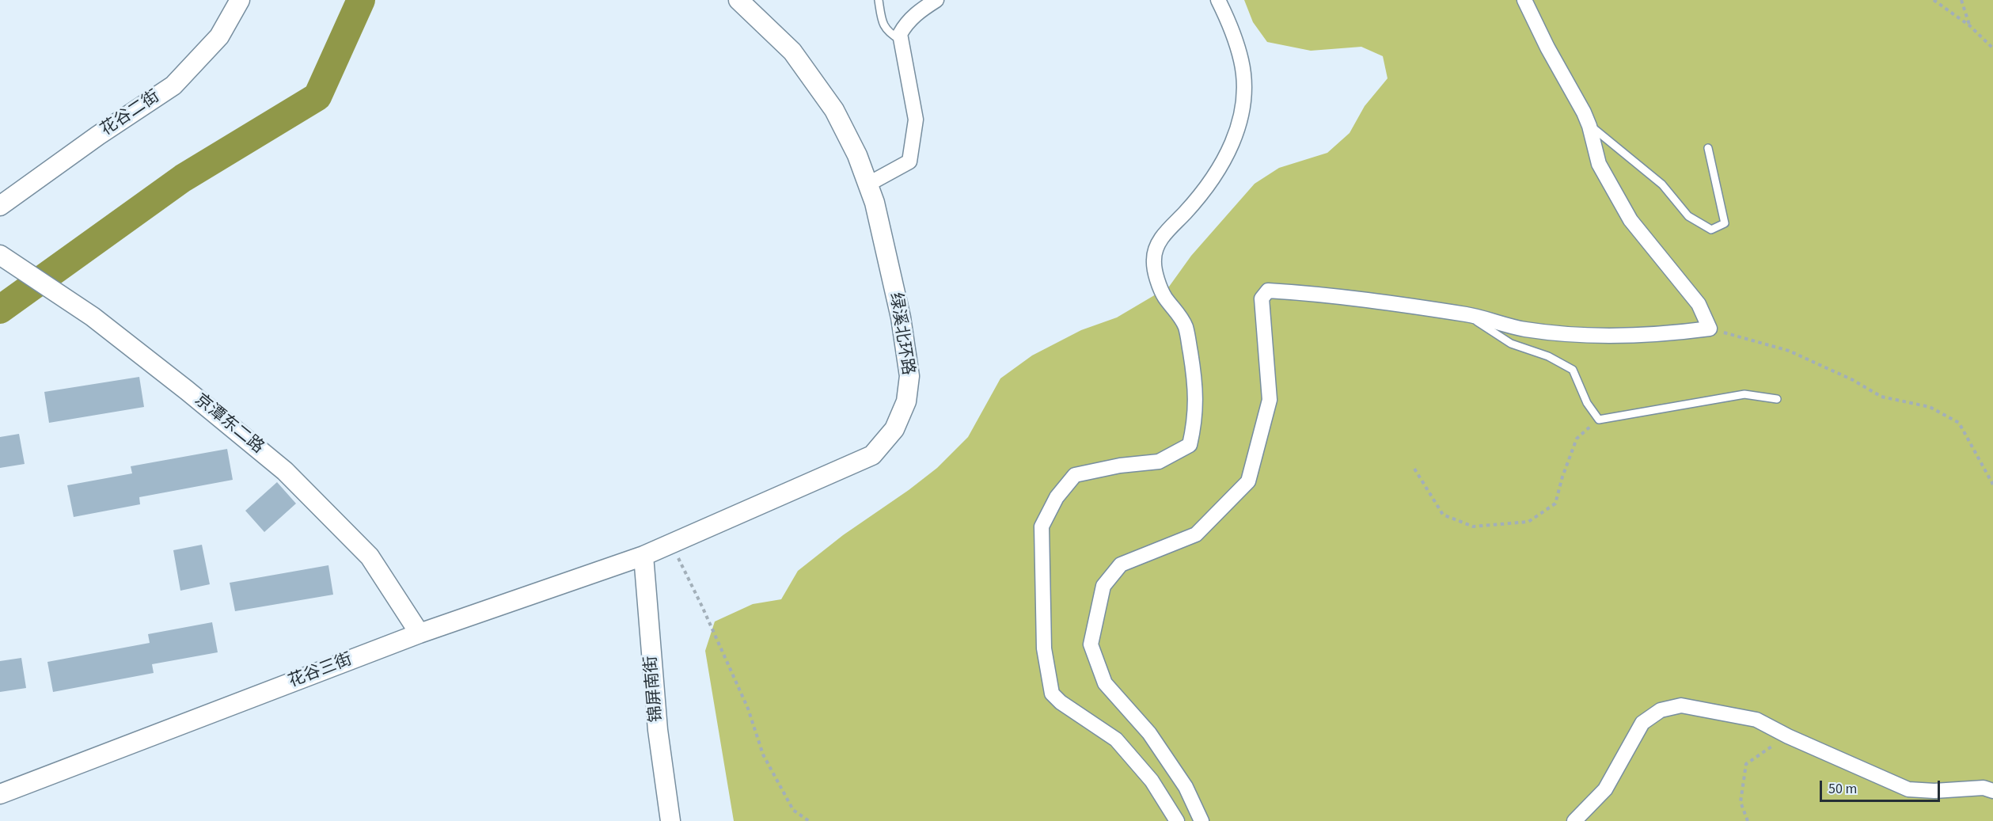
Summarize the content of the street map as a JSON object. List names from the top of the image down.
{
  "streets": {
    "street": [
      "花谷二街",
      "绿溪北环路",
      "京潭东二路",
      "花谷三街",
      "锦屏南街"
    ]
  },
  "crossings": [
    ["绿溪北环路", "花谷三街"],
    ["绿溪北环路", "锦屏南街"],
    ["京潭东二路", "花谷三街"],
    ["花谷三街", "锦屏南街"]
  ],
  "scale_bar": "50 m"
}
